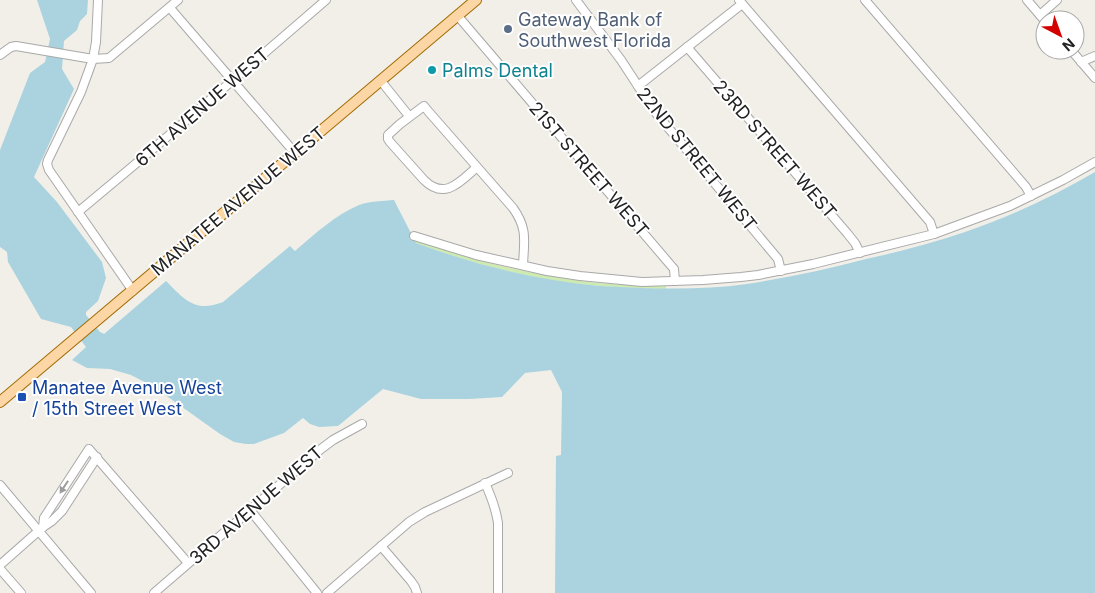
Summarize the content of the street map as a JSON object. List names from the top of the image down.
{
  "streets": {
    "main road": ["MANATEE AVENUE WEST"],
    "street": [
      "6TH AVENUE WEST",
      "23RD STREET WEST",
      "22ND STREET WEST",
      "21ST STREET WEST",
      "3RD AVENUE WEST"
    ]
  },
  "crossings": [
    ["21ST STREET WEST", "MANATEE AVENUE WEST"]
  ],
  "places": {
    "other": ["Gateway Bank of Southwest Florida", "Palms Dental"],
    "transit": ["Manatee Avenue West / 15th Street West"]
  },
  "north": "bottom right"
}
